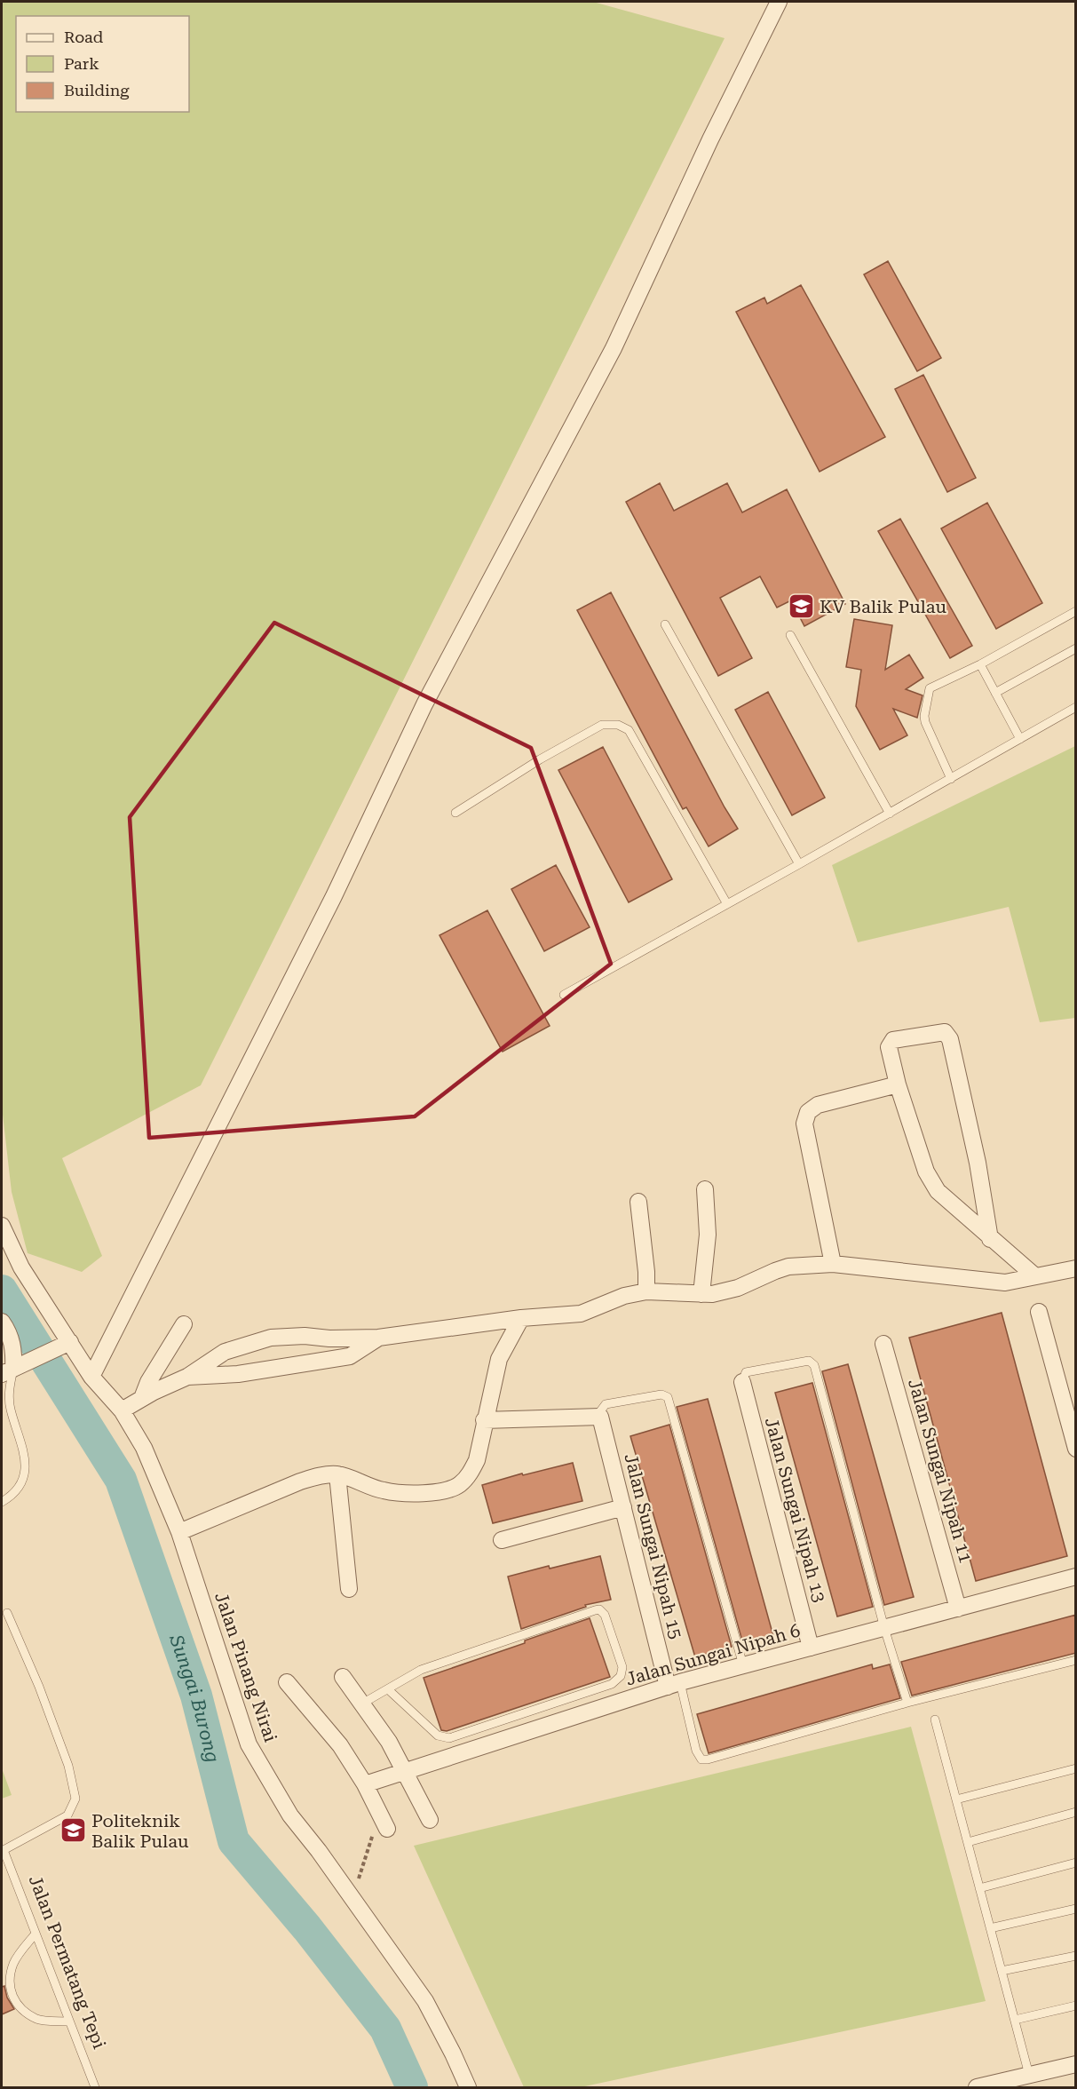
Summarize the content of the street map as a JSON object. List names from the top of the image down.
{
  "streets": {
    "street": [
      "Jalan Sungai Nipah 11",
      "Jalan Sungai Nipah 13",
      "Jalan Sungai Nipah 15",
      "Jalan Sungai Nipah 6",
      "Jalan Pinang Nirai"
    ],
    "lane": ["Jalan Permatang Tepi"]
  },
  "crossings": [
    ["Jalan Sungai Nipah 11", "Jalan Sungai Nipah 6"],
    ["Jalan Sungai Nipah 13", "Jalan Sungai Nipah 6"],
    ["Jalan Sungai Nipah 15", "Jalan Sungai Nipah 6"]
  ],
  "water": ["Sungai Burong"],
  "places": {
    "school or university": ["KV Balik Pulau", "Politeknik Balik Pulau"]
  },
  "legend": ["Road", "Park", "Building"]
}
